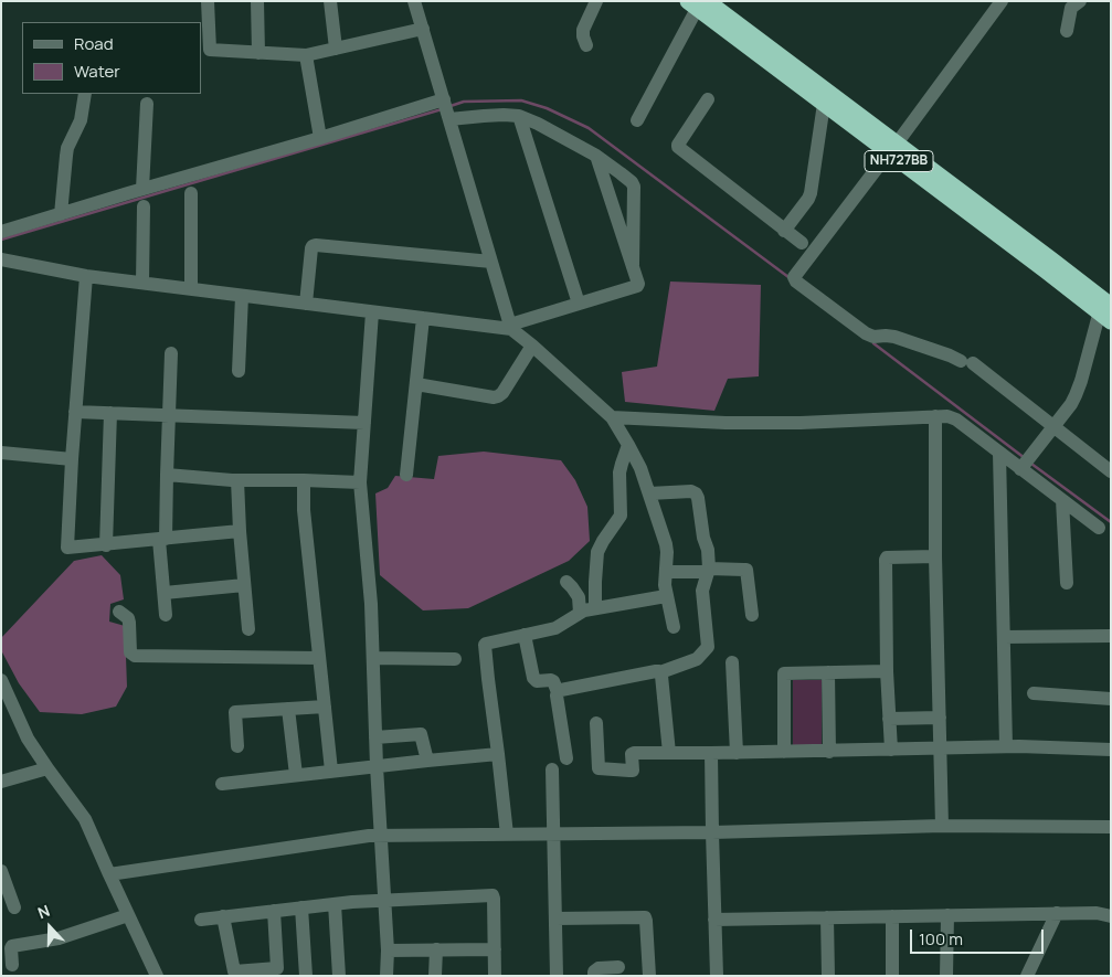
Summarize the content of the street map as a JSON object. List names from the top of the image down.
{
  "streets": {
    "highway": ["NH727BB"]
  },
  "legend": ["Road", "Water"],
  "scale_bar": "100 m",
  "north": "top"
}
